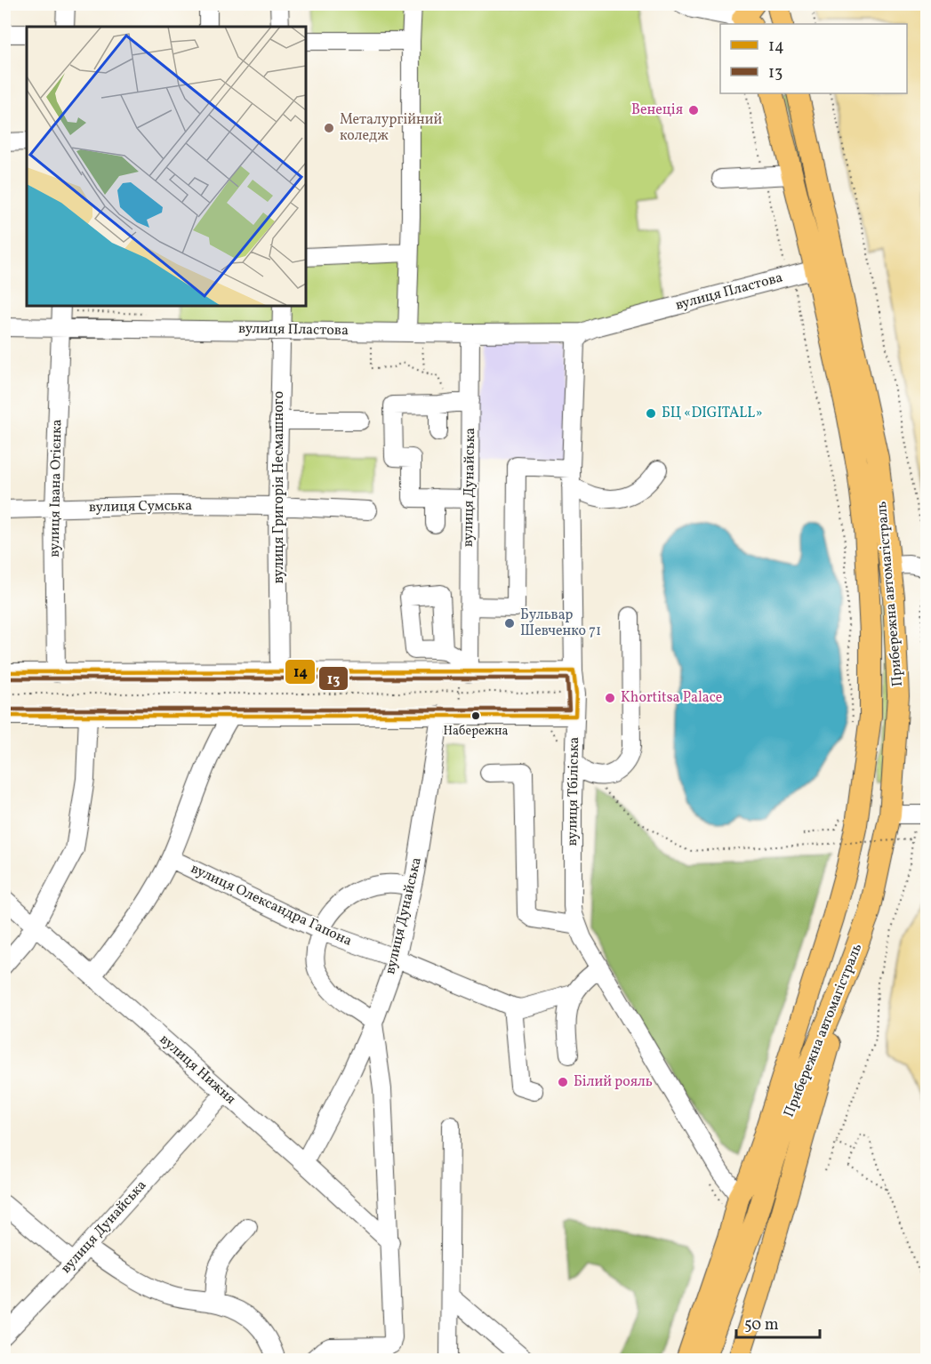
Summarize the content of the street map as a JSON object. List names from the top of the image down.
{
  "streets": {
    "main road": ["Прибережна автомагістраль"],
    "street": [
      "вулиця Пластова",
      "вулиця Григорія Несмашного",
      "вулиця Дунайська",
      "вулиця Івана Огієнка",
      "вулиця Сумська",
      "вулиця Тбіліська",
      "вулиця Олександра Гапона",
      "вулиця Нижня"
    ]
  },
  "crossings": [
    ["вулиця Пластова", "вулиця Григорія Несмашного"],
    ["вулиця Пластова", "вулиця Дунайська"],
    ["вулиця Пластова", "вулиця Івана Огієнка"],
    ["вулиця Пластова", "Прибережна автомагістраль"],
    ["вулиця Пластова", "вулиця Тбіліська"],
    ["вулиця Григорія Несмашного", "вулиця Сумська"],
    ["вулиця Дунайська", "вулиця Олександра Гапона"],
    ["вулиця Дунайська", "вулиця Нижня"],
    ["вулиця Івана Огієнка", "вулиця Сумська"],
    ["Прибережна автомагістраль", "вулиця Тбіліська"]
  ],
  "places": [
    "Венеція",
    "Металургійний коледж",
    "БЦ «DIGITALL»",
    "Бульвар Шевченко 71",
    "Khortitsa Palace",
    "Набережна",
    "Білий рояль"
  ],
  "lines": ["transit line 14", "transit line 13"],
  "legend": ["14", "13"],
  "scale_bar": "50 m"
}
